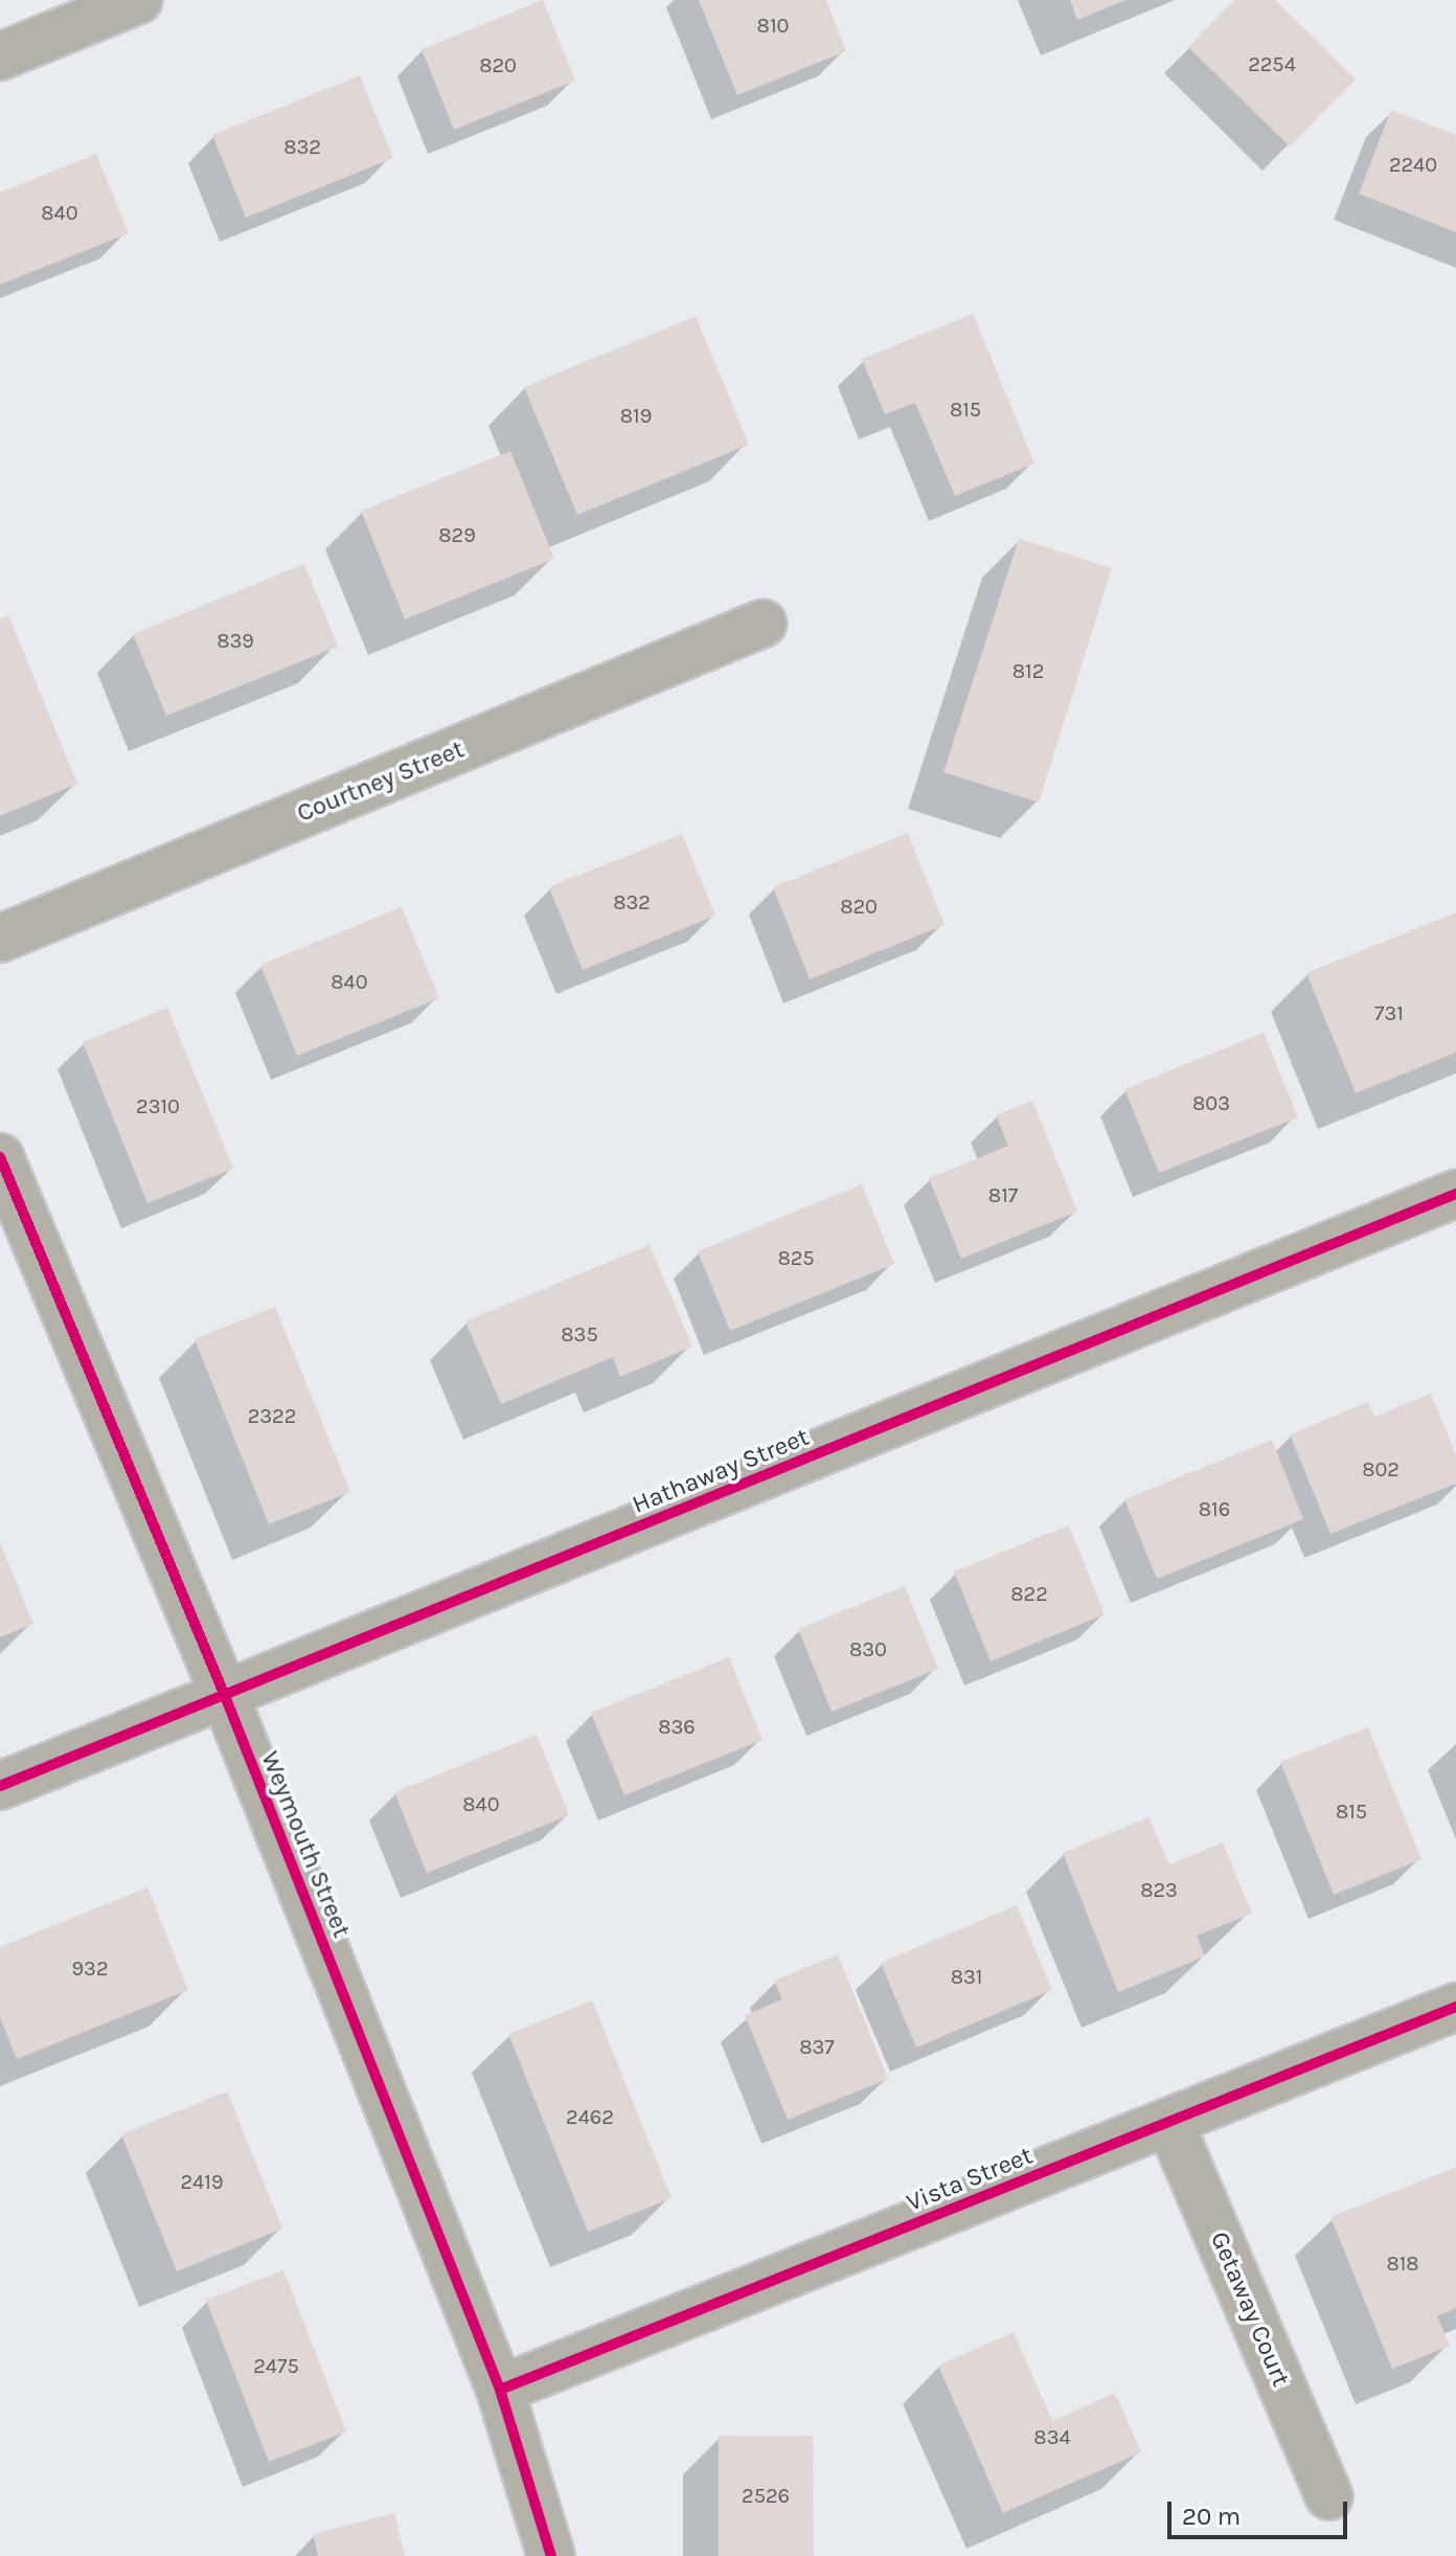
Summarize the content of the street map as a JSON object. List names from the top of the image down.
{
  "streets": {
    "street": [
      "Courtney Street",
      "Hathaway Street",
      "Weymouth Street",
      "Vista Street",
      "Getaway Court"
    ]
  },
  "crossings": [
    ["Hathaway Street", "Weymouth Street"],
    ["Weymouth Street", "Vista Street"],
    ["Vista Street", "Getaway Court"]
  ],
  "house_numbers": [
    "810",
    "2254",
    "820",
    "832",
    "2240",
    "840",
    "815",
    "819",
    "829",
    "839",
    "812",
    "832",
    "820",
    "840",
    "731",
    "803",
    "2310",
    "817",
    "825",
    "835",
    "2322",
    "802",
    "816",
    "822",
    "830",
    "836",
    "840",
    "815",
    "823",
    "932",
    "831",
    "837",
    "2462",
    "2419",
    "818",
    "2475",
    "834",
    "2526"
  ],
  "scale_bar": "20 m"
}
